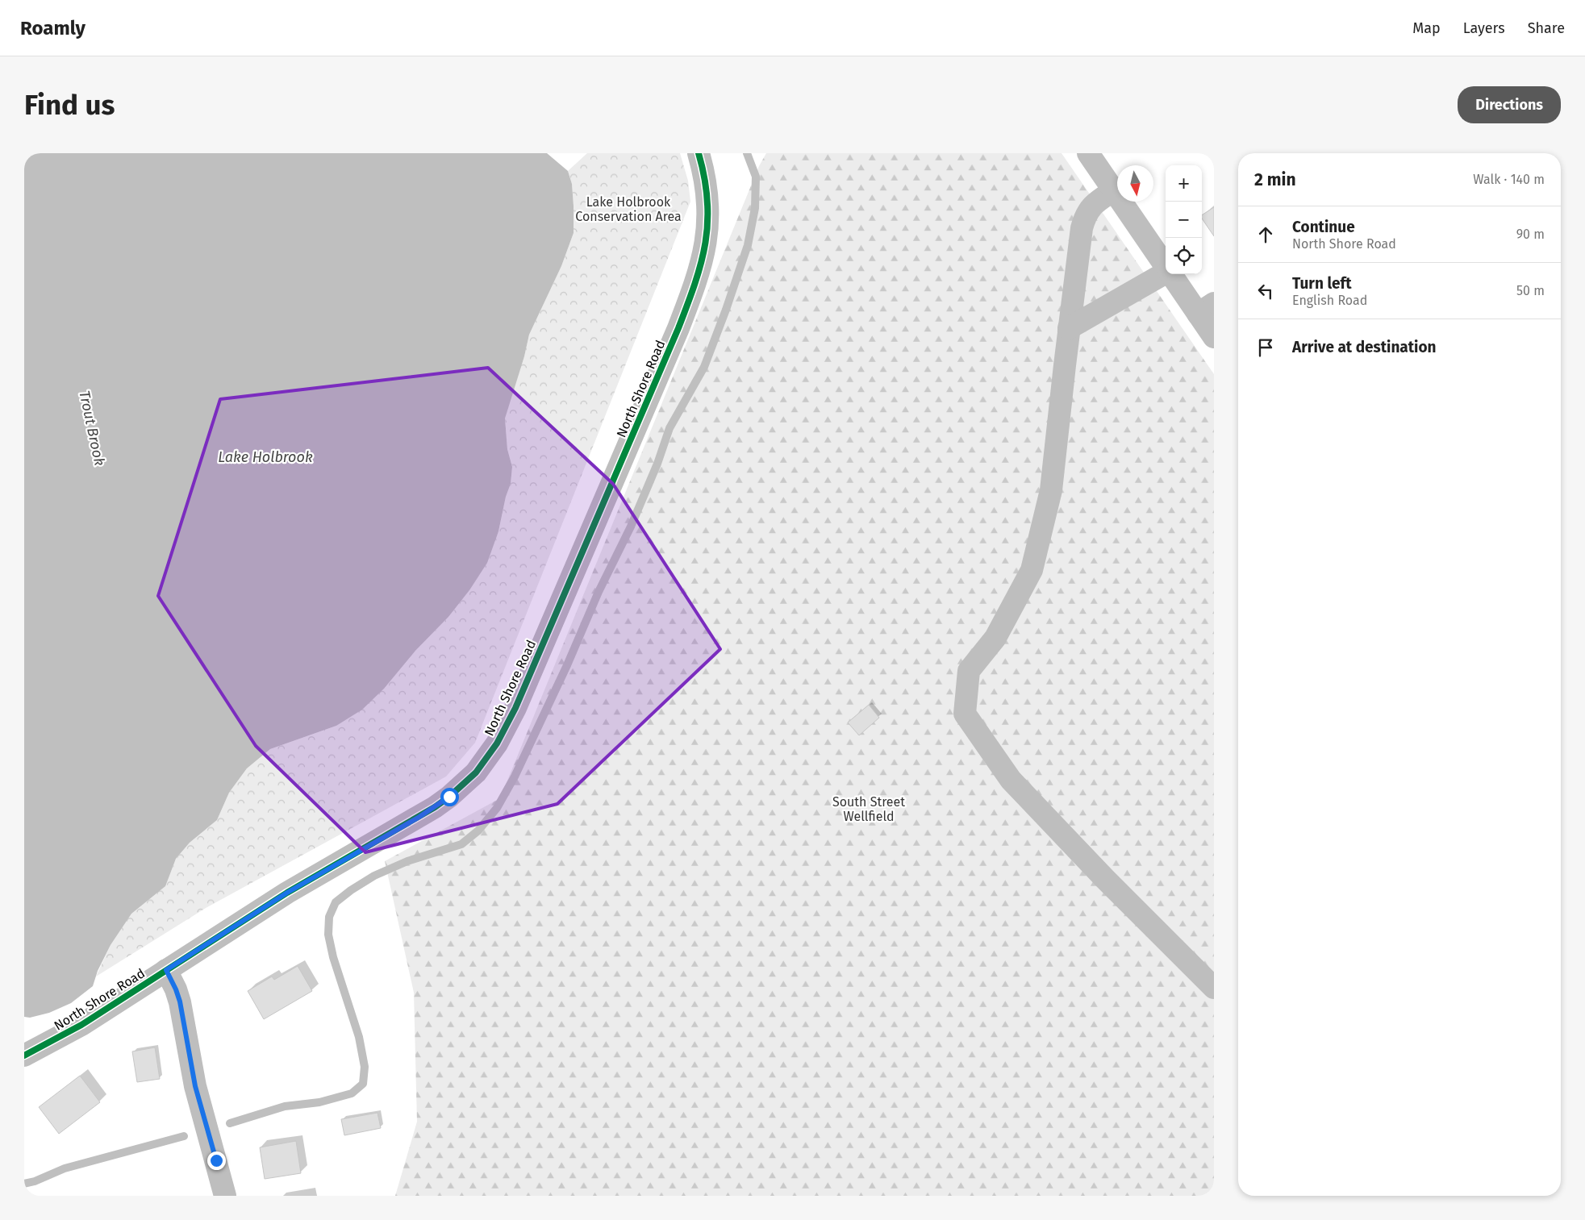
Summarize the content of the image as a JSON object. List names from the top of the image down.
{
  "streets": {
    "street": ["North Shore Road"]
  },
  "water": ["Trout Brook", "Lake Holbrook"],
  "parks": ["Lake Holbrook Conservation Area", "South Street Wellfield"],
  "north": "bottom",
  "page": {
    "header": "Roamly",
    "nav": ["Map", "Layers", "Share"],
    "buttons": "Directions",
    "title": "Find us",
    "heading": ["2 min", "Walk · 140 m"],
    "map_buttons": ["+", "−"],
    "list": [
      ["Continue", "North Shore Road", "90 m"],
      ["Turn left", "English Road", "50 m"],
      "Arrive at destination"
    ]
  }
}
